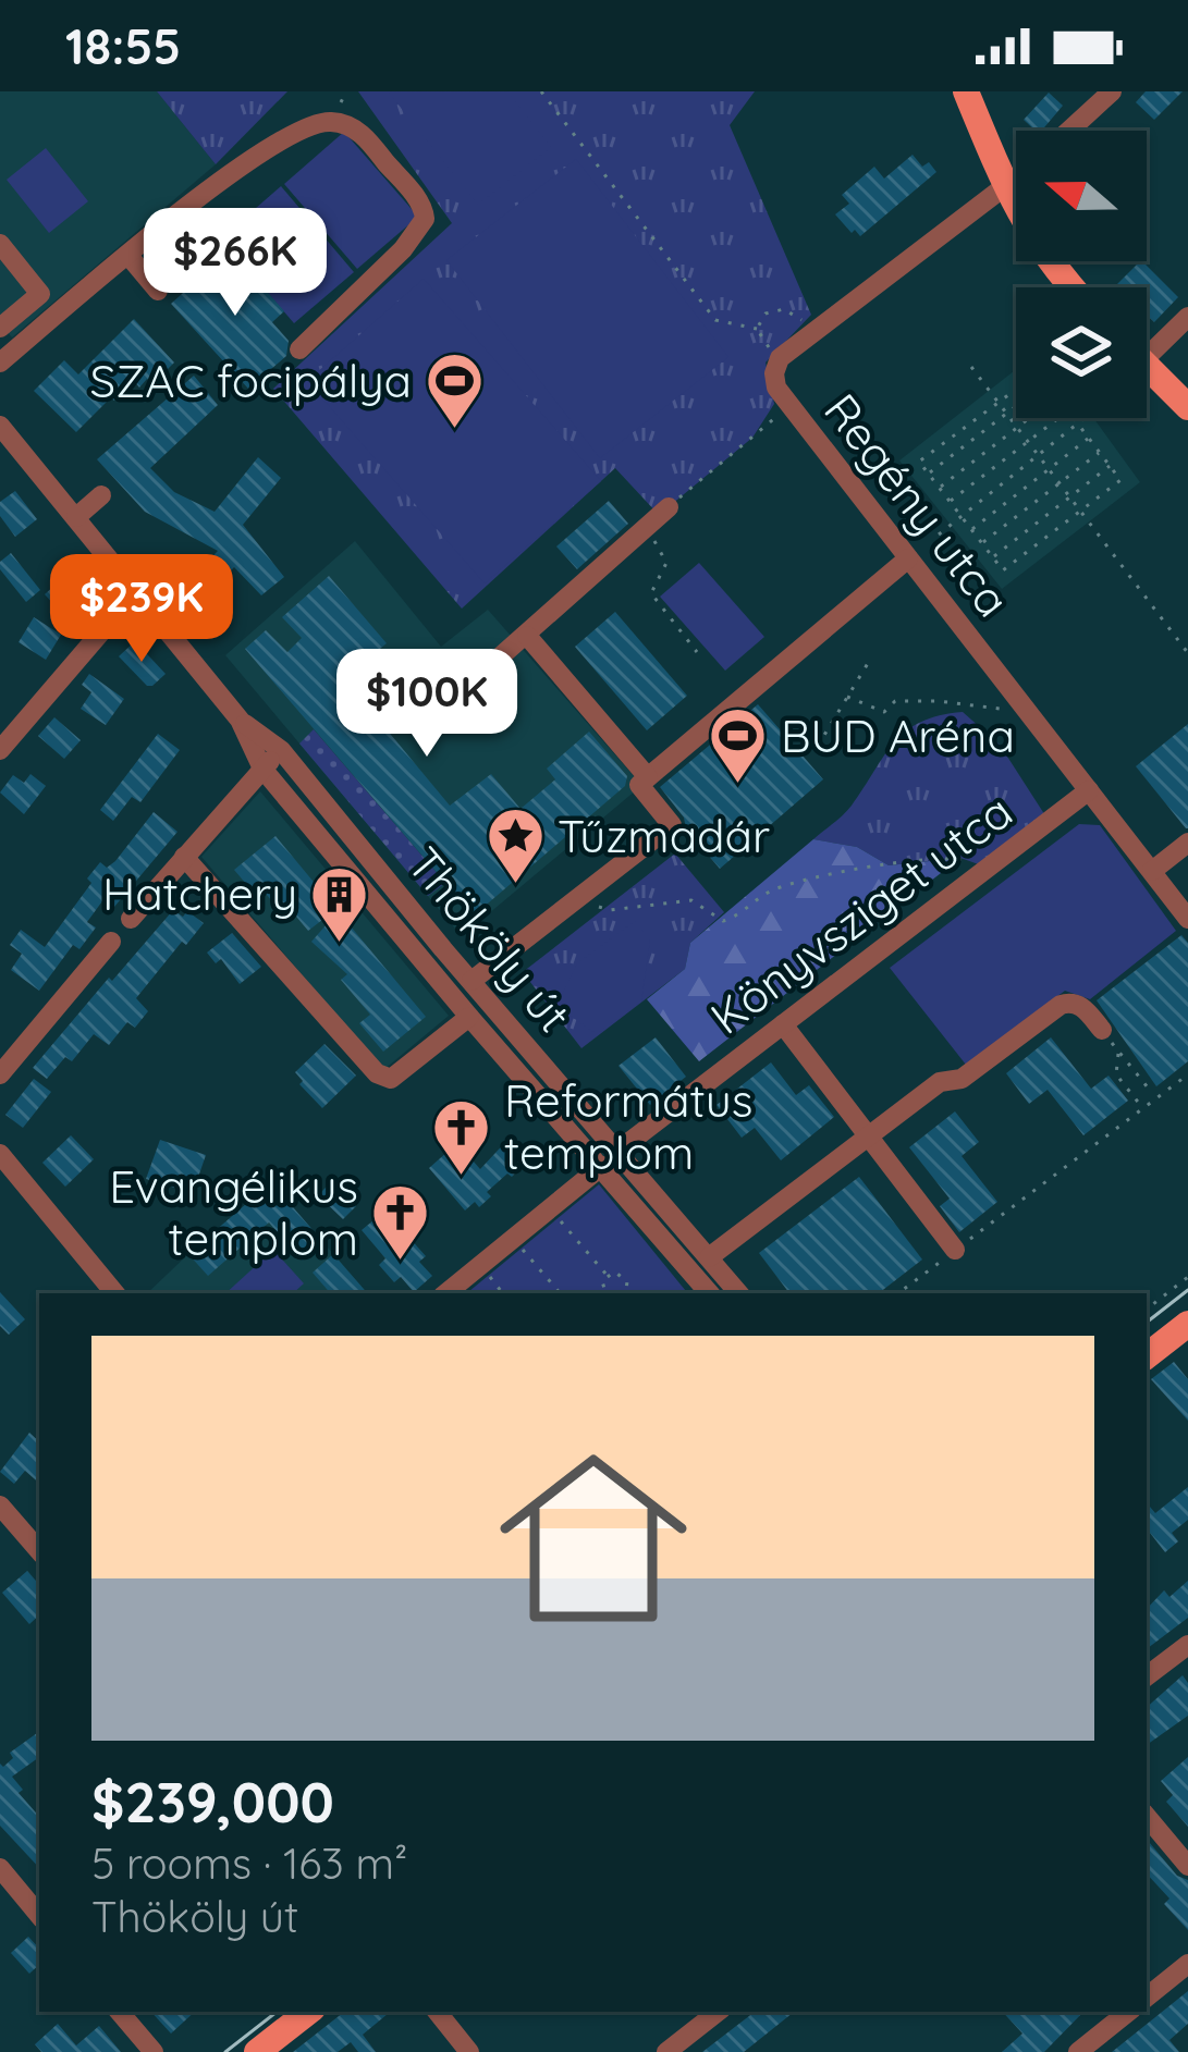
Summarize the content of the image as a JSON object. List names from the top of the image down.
{
  "streets": {
    "street": ["Regény utca", "Könyvsziget utca", "Thököly út"]
  },
  "crossings": [
    ["Regény utca", "Könyvsziget utca"],
    ["Könyvsziget utca", "Thököly út"]
  ],
  "places": {
    "sports": ["SZAC focipálya", "BUD Aréna"],
    "place": ["Tűzmadár"],
    "building": ["Hatchery"],
    "church": ["Református templom", "Evangélikus templom"]
  },
  "north": "left",
  "page": {
    "status": "18:55",
    "price": ["$266K", "$239K", "$100K"],
    "list": [
      {
        "name": "$239,000",
        "note": "5 rooms · 163 m² · Thököly út"
      }
    ]
  }
}
